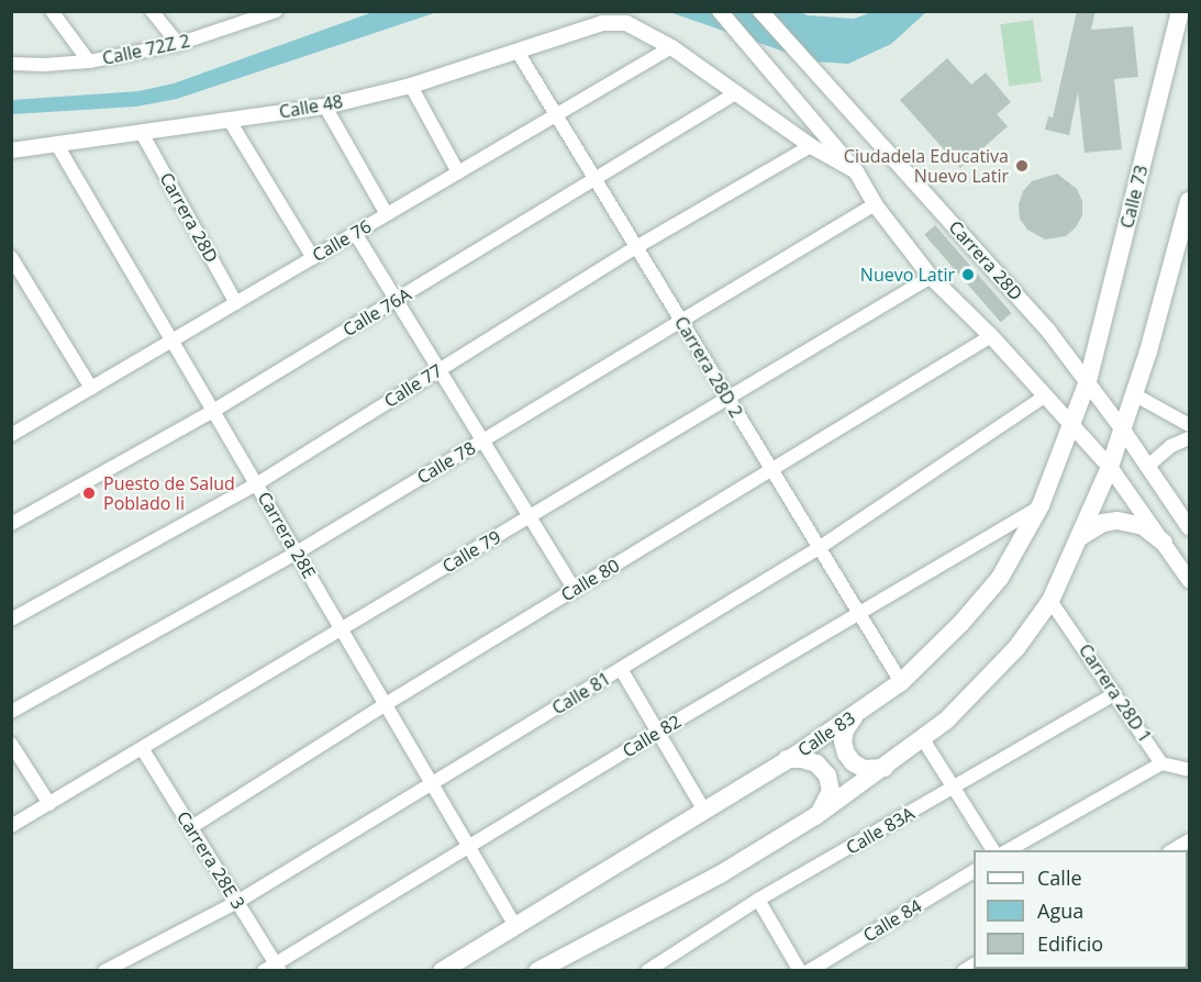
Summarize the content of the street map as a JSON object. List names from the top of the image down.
{
  "streets": {
    "main road": ["Calle 73", "Calle 83"],
    "street": [
      "Calle 72Z 2",
      "Calle 48",
      "Carrera 28D",
      "Calle 76",
      "Calle 76A",
      "Carrera 28D 2",
      "Calle 77",
      "Calle 78",
      "Carrera 28E",
      "Calle 79",
      "Calle 80",
      "Calle 81",
      "Carrera 28D 1",
      "Calle 82",
      "Calle 83A",
      "Carrera 28E 3",
      "Calle 84"
    ]
  },
  "crossings": [
    ["Calle 48", "Carrera 28D"],
    ["Calle 48", "Carrera 28D 2"],
    ["Calle 48", "Carrera 28E"],
    ["Calle 73", "Carrera 28D"],
    ["Calle 73", "Calle 83"],
    ["Carrera 28D", "Calle 76"],
    ["Carrera 28D", "Calle 83"],
    ["Calle 76", "Carrera 28D 2"],
    ["Calle 76", "Carrera 28E"],
    ["Calle 76A", "Carrera 28D 2"],
    ["Calle 76A", "Carrera 28E"],
    ["Carrera 28D 2", "Calle 77"],
    ["Carrera 28D 2", "Calle 78"],
    ["Carrera 28D 2", "Calle 79"],
    ["Carrera 28D 2", "Calle 80"],
    ["Carrera 28D 2", "Calle 81"],
    ["Carrera 28D 2", "Calle 83"],
    ["Carrera 28D 2", "Calle 82"],
    ["Calle 77", "Carrera 28E"],
    ["Calle 78", "Carrera 28E"],
    ["Carrera 28E", "Calle 79"],
    ["Carrera 28E", "Calle 80"],
    ["Carrera 28E", "Calle 81"],
    ["Carrera 28E", "Calle 83"],
    ["Carrera 28E", "Calle 82"],
    ["Calle 79", "Carrera 28E 3"],
    ["Calle 80", "Carrera 28E 3"],
    ["Calle 81", "Carrera 28E 3"],
    ["Carrera 28D 1", "Calle 83A"],
    ["Calle 83", "Calle 82"],
    ["Calle 82", "Carrera 28E 3"]
  ],
  "places": ["Ciudadela Educativa Nuevo Latir", "Nuevo Latir", "Puesto de Salud Poblado Ii"],
  "legend": ["Calle", "Agua", "Edificio"]
}
